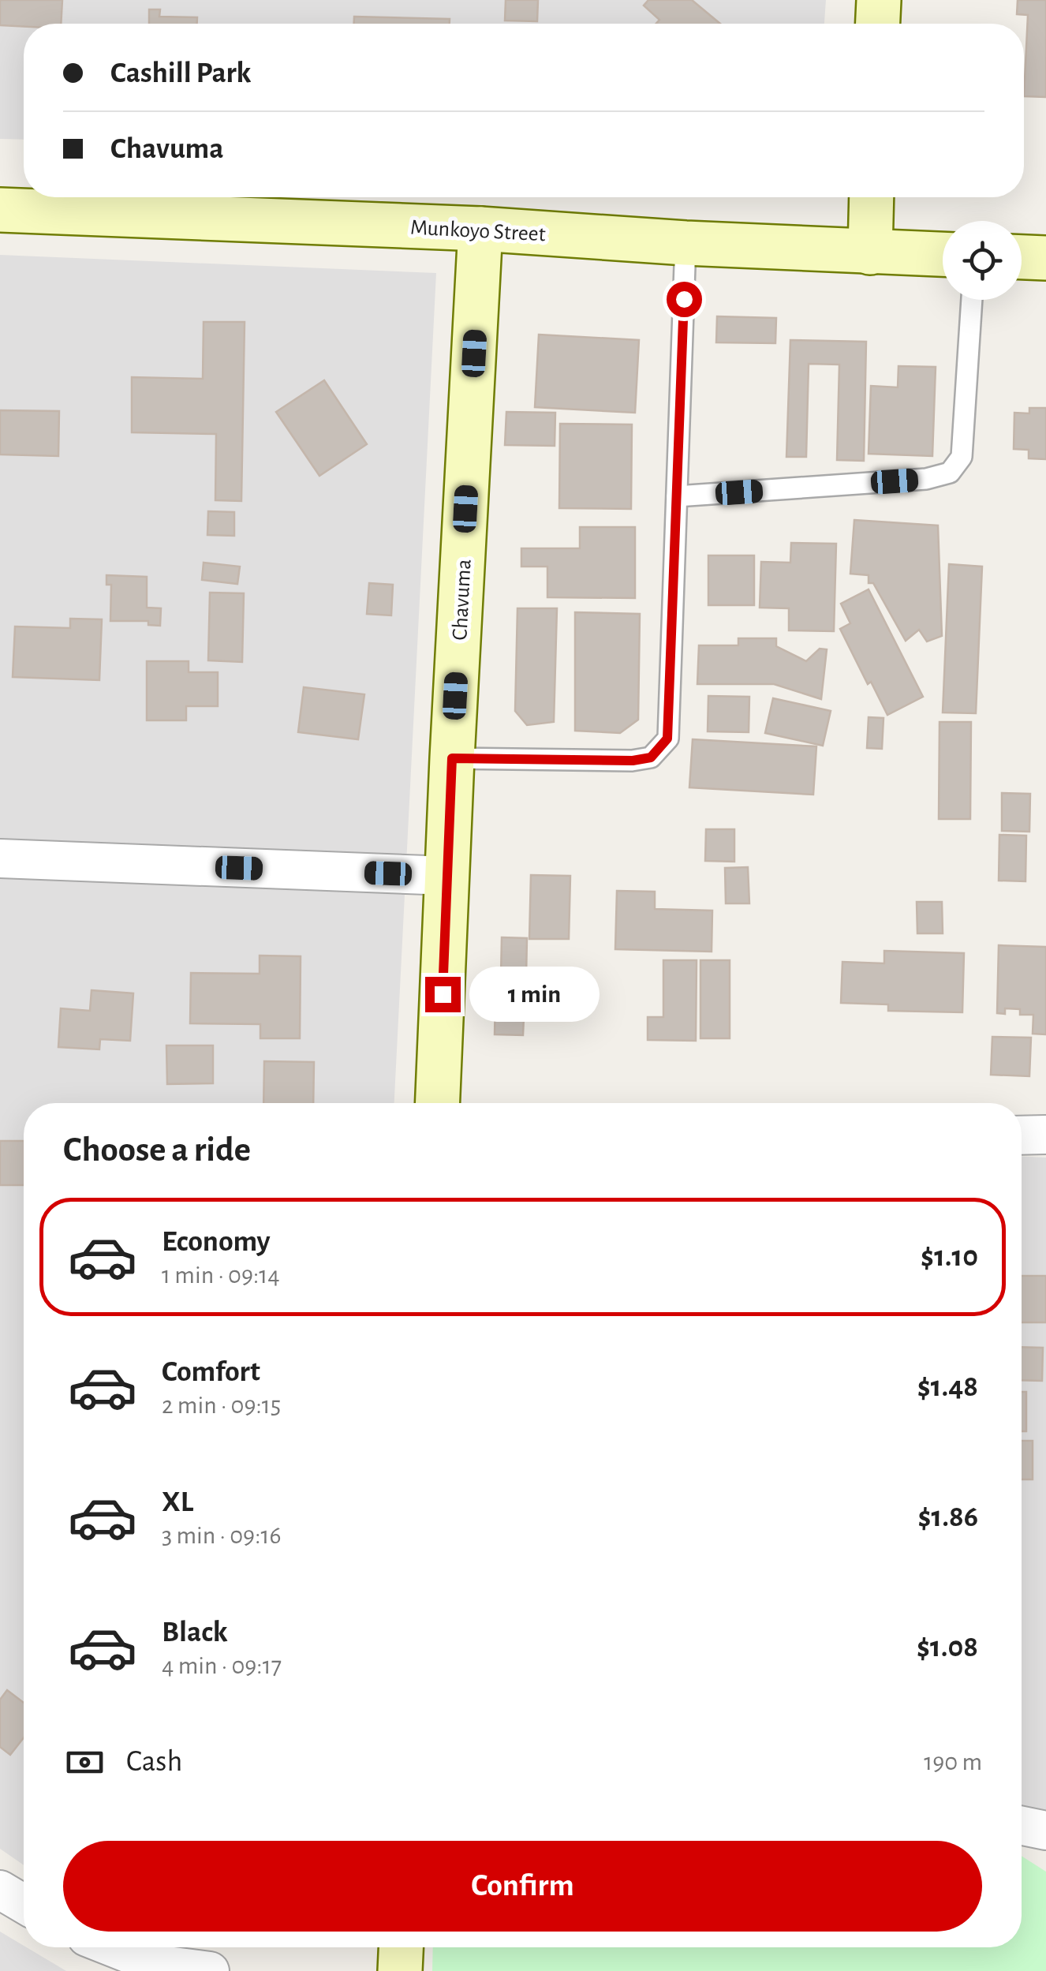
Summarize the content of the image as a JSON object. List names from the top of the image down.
{
  "streets": {
    "street": ["Munkoyo Street", "Chavuma"]
  },
  "crossings": [
    ["Munkoyo Street", "Chavuma"]
  ],
  "page": {
    "banner": ["Cashill Park", "Chavuma"],
    "bubble": "1 min",
    "heading": "Choose a ride",
    "list": [
      {
        "name": "Economy",
        "note": "1 min · 09:14",
        "value": "$1.10"
      },
      {
        "name": "Comfort",
        "note": "2 min · 09:15",
        "value": "$1.48"
      },
      {
        "name": "XL",
        "note": "3 min · 09:16",
        "value": "$1.86"
      },
      {
        "name": "Black",
        "note": "4 min · 09:17",
        "value": "$1.08"
      }
    ],
    "pay": ["Cash", "190 m"],
    "buttons": "Confirm"
  }
}
